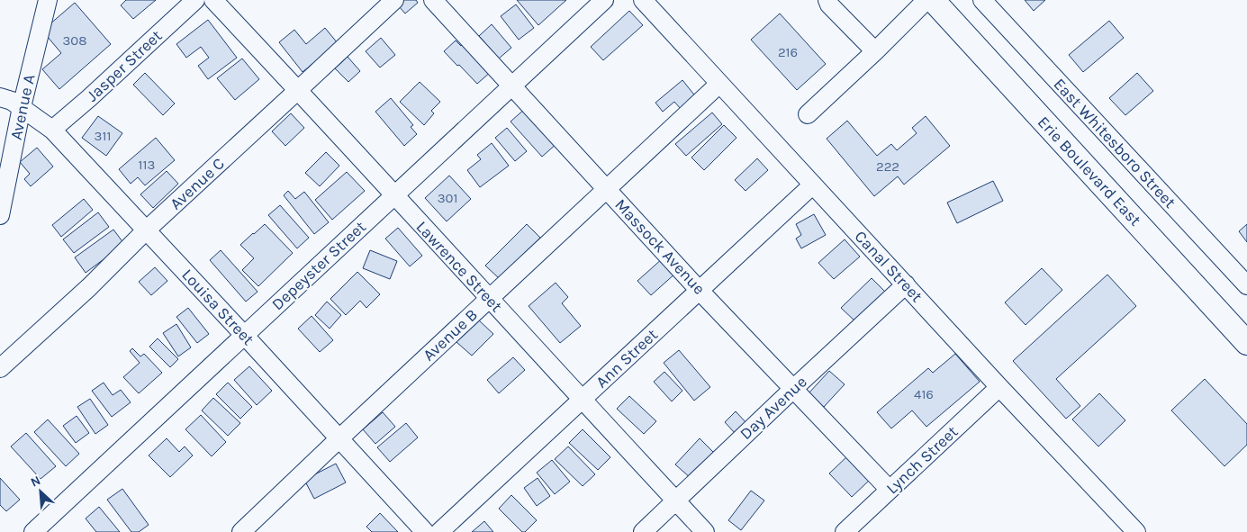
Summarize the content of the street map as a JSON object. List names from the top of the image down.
{
  "streets": {
    "main road": ["Erie Boulevard East"],
    "street": [
      "Jasper Street",
      "Avenue A",
      "East Whitesboro Street",
      "Avenue C",
      "Massock Avenue",
      "Depeyster Street",
      "Lawrence Street",
      "Canal Street",
      "Louisa Street",
      "Avenue B",
      "Ann Street",
      "Day Avenue",
      "Lynch Street"
    ]
  },
  "crossings": [
    ["Jasper Street", "Louisa Street"],
    ["Avenue A", "Louisa Street"],
    ["Avenue C", "Lawrence Street"],
    ["Avenue C", "Louisa Street"],
    ["Massock Avenue", "Depeyster Street"],
    ["Massock Avenue", "Avenue B"],
    ["Massock Avenue", "Ann Street"],
    ["Massock Avenue", "Day Avenue"],
    ["Massock Avenue", "Lynch Street"],
    ["Depeyster Street", "Lawrence Street"],
    ["Depeyster Street", "Louisa Street"],
    ["Lawrence Street", "Avenue B"],
    ["Lawrence Street", "Ann Street"],
    ["Lawrence Street", "Day Avenue"],
    ["Canal Street", "Avenue B"],
    ["Canal Street", "Ann Street"],
    ["Canal Street", "Day Avenue"],
    ["Canal Street", "Lynch Street"],
    ["Louisa Street", "Avenue B"]
  ],
  "house_numbers": [
    "308",
    "216",
    "311",
    "113",
    "222",
    "301",
    "416"
  ],
  "north": "top left"
}
